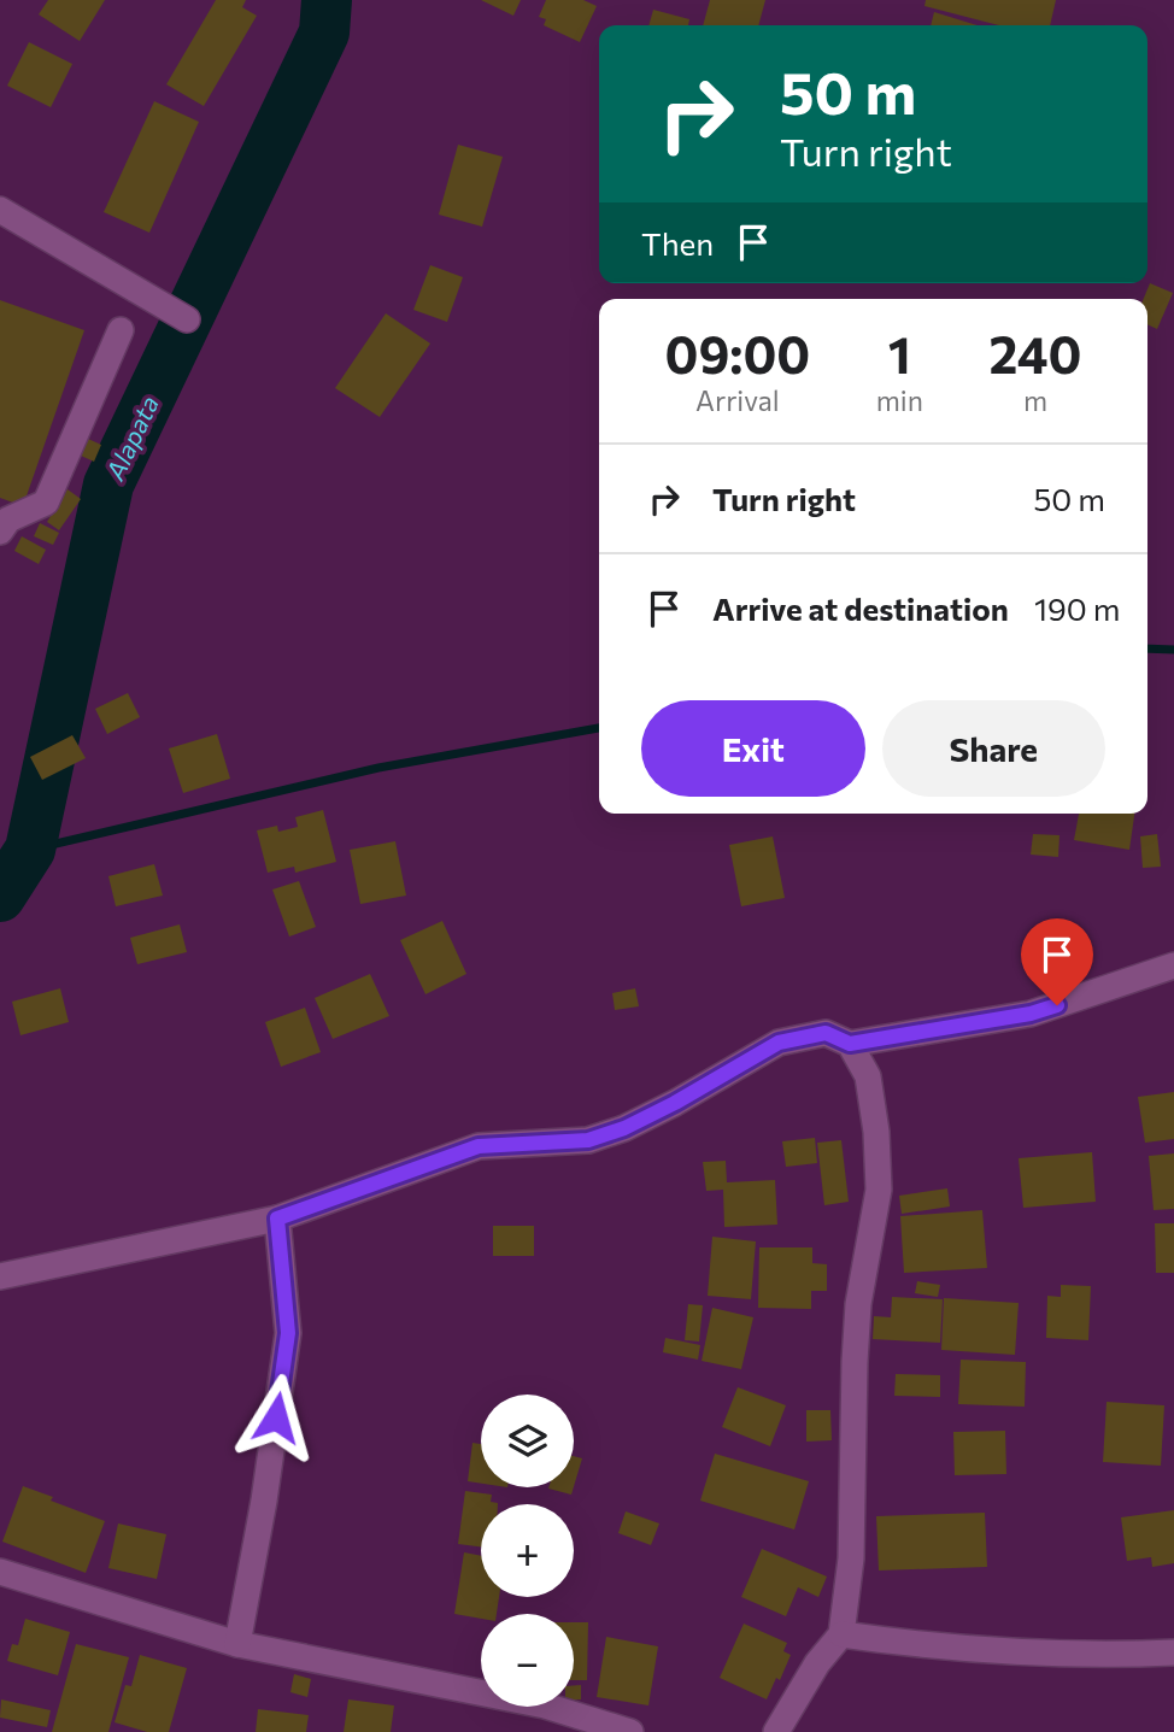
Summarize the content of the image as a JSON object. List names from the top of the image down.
{
  "water": ["Alapata"],
  "page": {
    "turn": ["50 m", "Turn right"],
    "then": "Then",
    "eta": [
      "09:00",
      "Arrival",
      "1",
      "min",
      "240",
      "m"
    ],
    "list": [
      {
        "name": "Turn right",
        "value": "50 m"
      },
      {
        "name": "Arrive at destination",
        "value": "190 m"
      }
    ],
    "buttons": ["Exit", "Share"],
    "map_buttons": ["+", "−"]
  }
}
